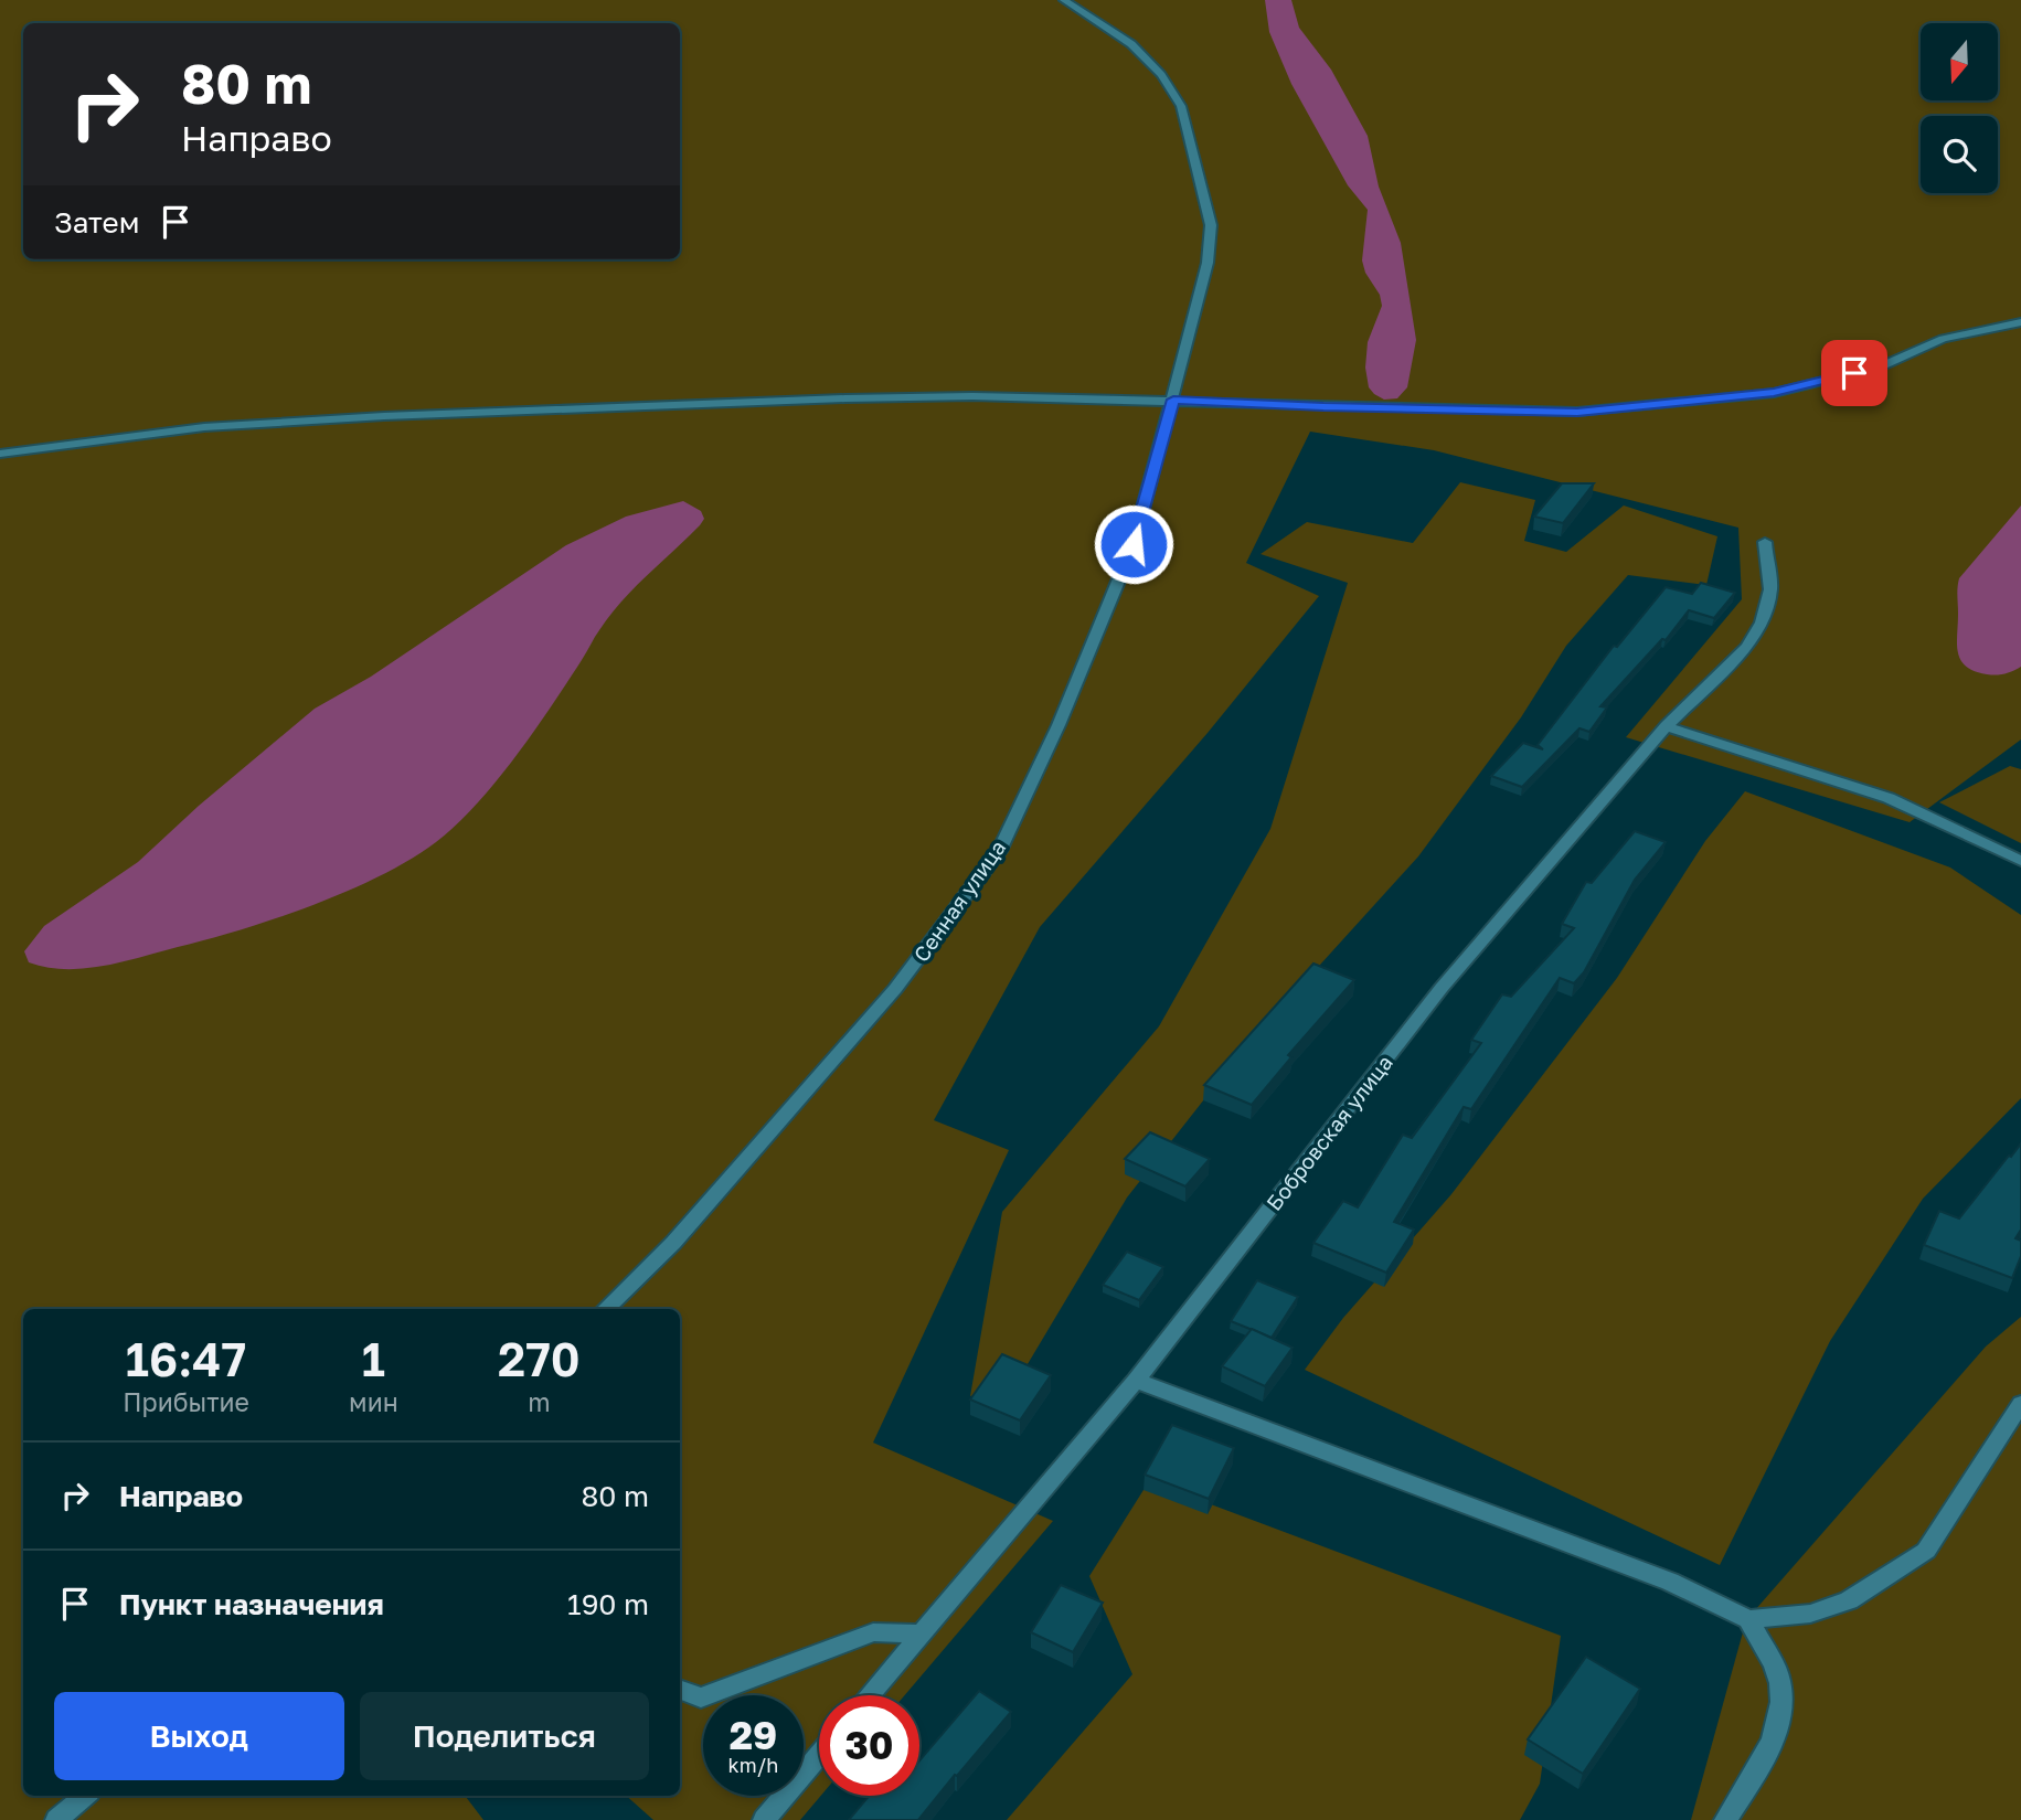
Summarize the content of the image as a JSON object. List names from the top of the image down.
{
  "streets": {
    "street": ["Сенная улица", "Бобровская улица"]
  },
  "north": "bottom",
  "page": {
    "turn": ["80 m", "Направо"],
    "then": "Затем",
    "eta": [
      "16:47",
      "Прибытие",
      "1",
      "мин",
      "270",
      "m"
    ],
    "list": [
      {
        "name": "Направо",
        "value": "80 m"
      },
      {
        "name": "Пункт назначения",
        "value": "190 m"
      }
    ],
    "buttons": ["Выход", "Поделиться"],
    "speed": "29 km/h",
    "limit": "30"
  }
}
